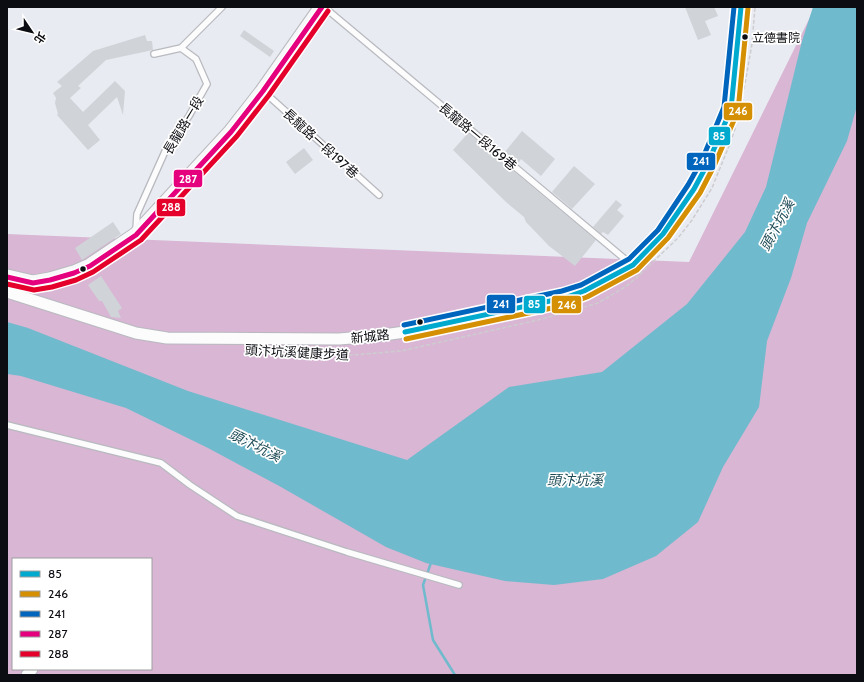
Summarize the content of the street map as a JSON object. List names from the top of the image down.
{
  "streets": {
    "street": ["新城路"],
    "lane": ["長龍路一段", "長龍路一段169巷", "長龍路一段197巷"],
    "path": ["頭汴坑溪健康步道"]
  },
  "crossings": [
    ["長龍路一段169巷", "新城路"]
  ],
  "water": ["頭汴坑溪"],
  "places": ["立德書院"],
  "lines": [
    "transit line 85",
    "transit line 241",
    "transit line 287",
    "transit line 246",
    "transit line 288"
  ],
  "legend": [
    "85",
    "246",
    "241",
    "287",
    "288"
  ],
  "north": "bottom right"
}
